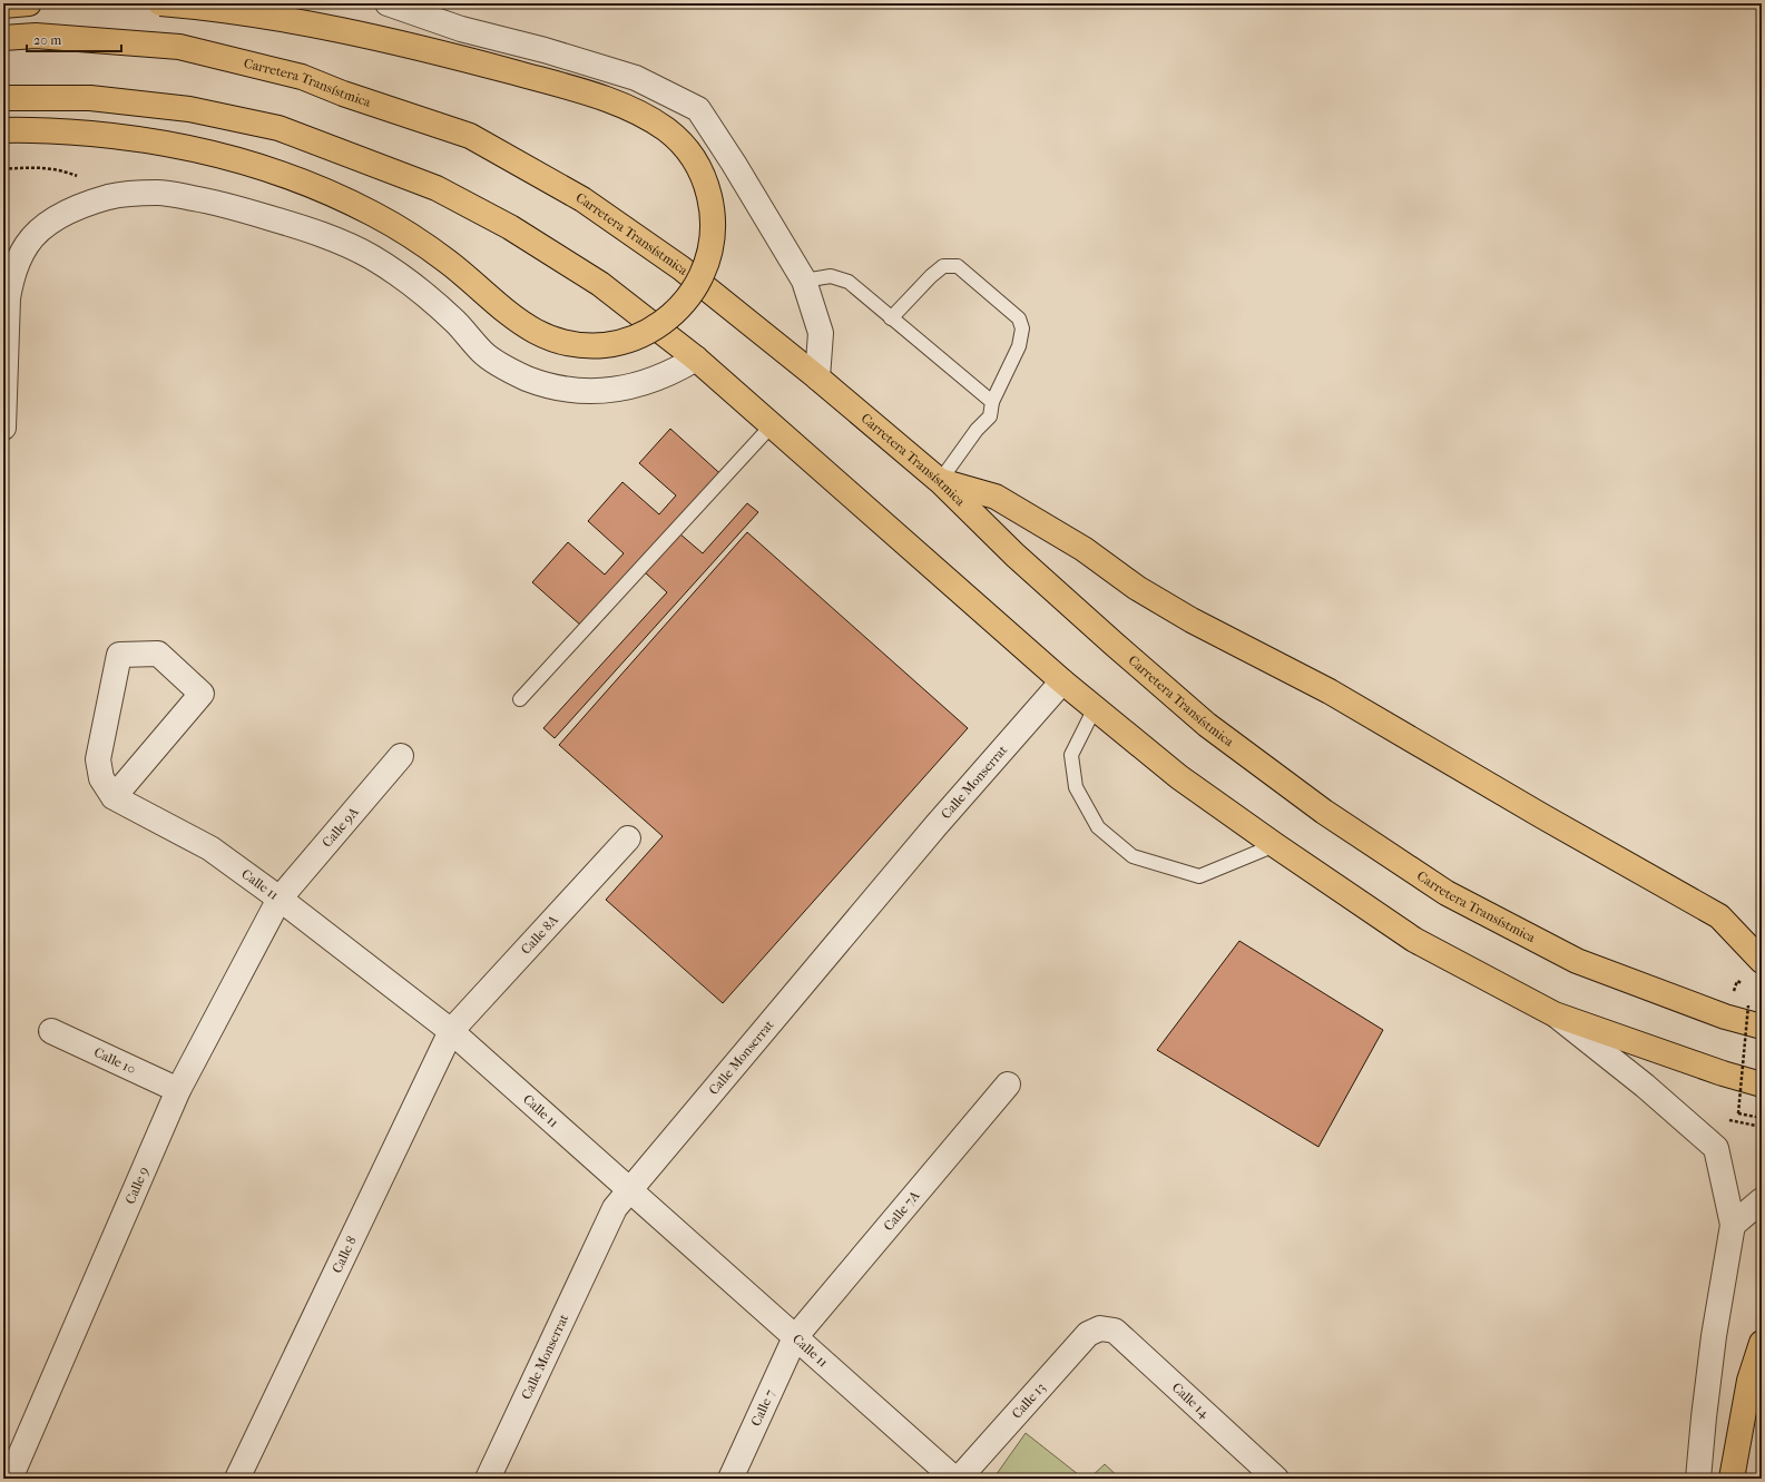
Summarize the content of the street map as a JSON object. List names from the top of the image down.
{
  "streets": {
    "main road": ["Carretera Transístmica"],
    "street": [
      "Calle Monserrat",
      "Calle 9A",
      "Calle 11",
      "Calle 8A",
      "Calle 10",
      "Calle 9",
      "Calle 7A",
      "Calle 8",
      "Calle 14",
      "Calle 13",
      "Calle 7"
    ]
  },
  "crossings": [
    ["Calle Monserrat", "Calle 11"],
    ["Calle 9A", "Calle 11"],
    ["Calle 9A", "Calle 9"],
    ["Calle 11", "Calle 8A"],
    ["Calle 11", "Calle 9"],
    ["Calle 11", "Calle 7A"],
    ["Calle 11", "Calle 8"],
    ["Calle 11", "Calle 7"],
    ["Calle 8A", "Calle 8"],
    ["Calle 10", "Calle 9"],
    ["Calle 7A", "Calle 7"],
    ["Calle 14", "Calle 13"]
  ],
  "scale_bar": "20 m"
}
